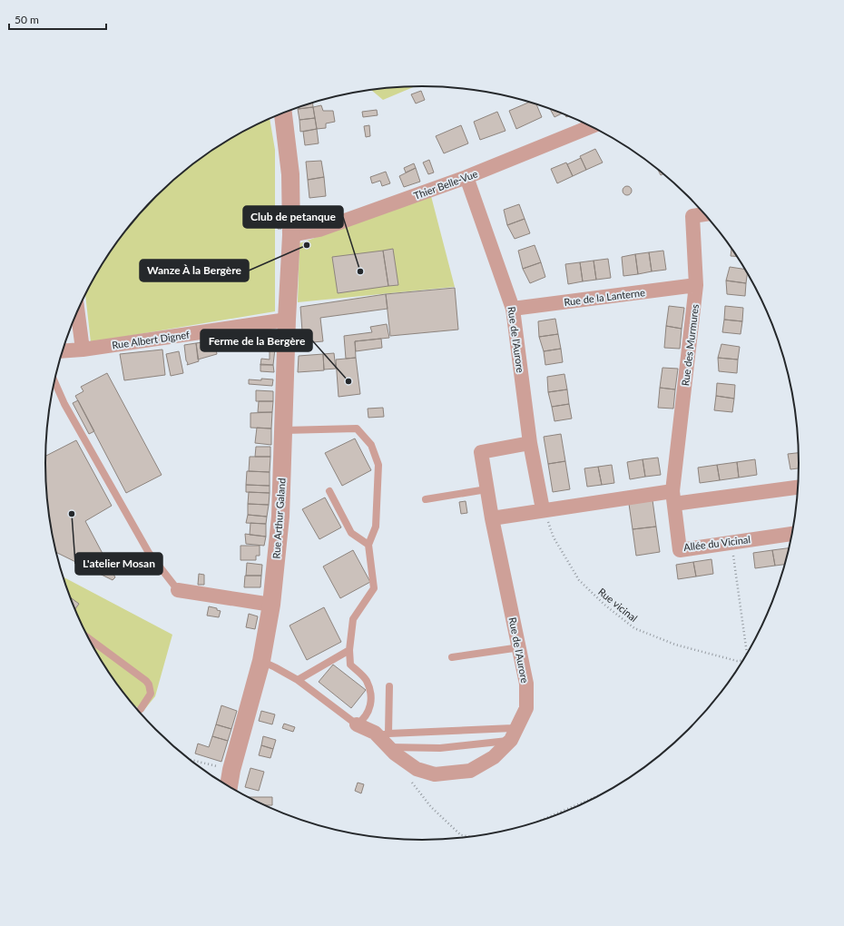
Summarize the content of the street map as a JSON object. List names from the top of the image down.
{
  "streets": {
    "street": [
      "Thier Belle-Vue",
      "Rue de la Lanterne",
      "Rue Albert Dignef",
      "Rue de l'Aurore",
      "Rue des Murmures",
      "Rue Arthur Galand",
      "Allée du Vicinal"
    ],
    "path": ["Rue vicinal"]
  },
  "crossings": [
    ["Thier Belle-Vue", "Rue de l'Aurore"],
    ["Thier Belle-Vue", "Rue Arthur Galand"],
    ["Rue de la Lanterne", "Rue de l'Aurore"],
    ["Rue de la Lanterne", "Rue des Murmures"],
    ["Rue Albert Dignef", "Rue Arthur Galand"],
    ["Rue de l'Aurore", "Rue vicinal"],
    ["Rue des Murmures", "Allée du Vicinal"]
  ],
  "places": [
    "Wanze À la Bergère",
    "Club de petanque",
    "Ferme de la Bergère",
    "L'atelier Mosan"
  ],
  "scale_bar": "50 m"
}
